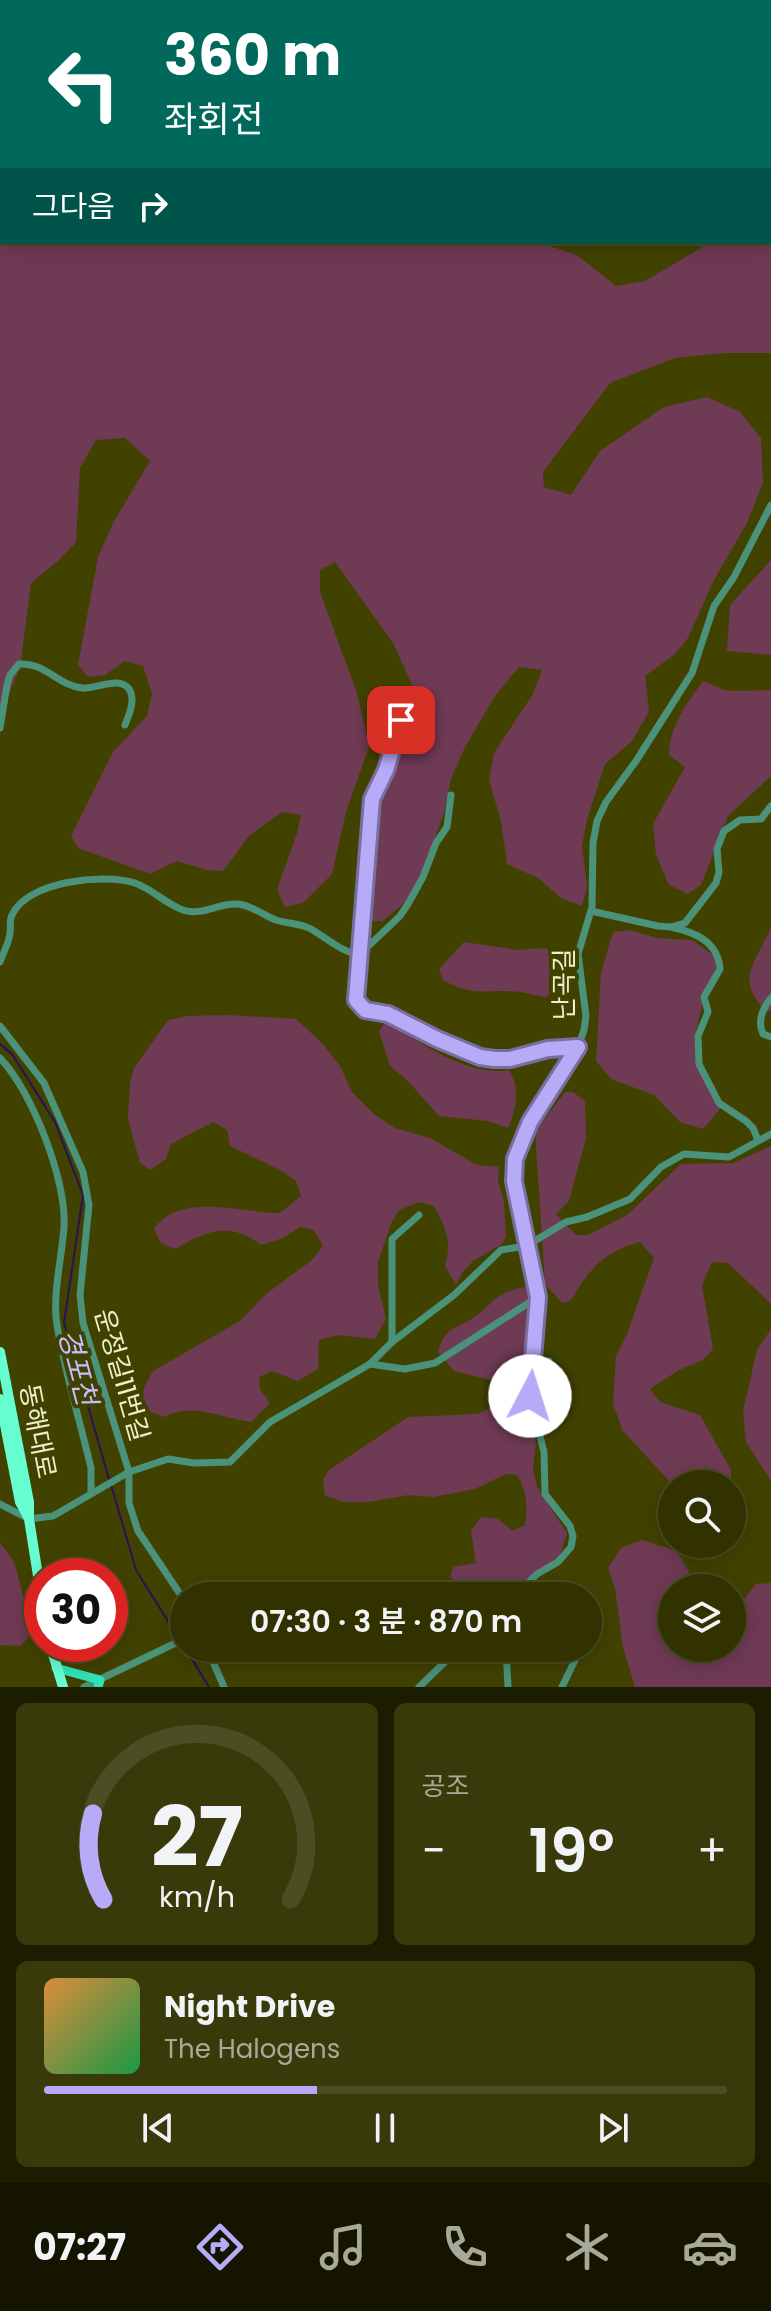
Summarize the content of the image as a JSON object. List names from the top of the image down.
{
  "streets": {
    "highway": ["동해대로"],
    "street": ["난곡길", "운정길11번길"]
  },
  "water": ["경포천"],
  "page": {
    "turn": ["360 m", "좌회전"],
    "then": "그다음",
    "limit": "30",
    "trip": "07:30 · 3 분 · 870 m",
    "tile": "공조",
    "heat": ["−", "19°", "+"],
    "song": ["Night Drive", "The Halogens"],
    "tabs": "07:27",
    "gauge": ["27", "km/h"]
  }
}
